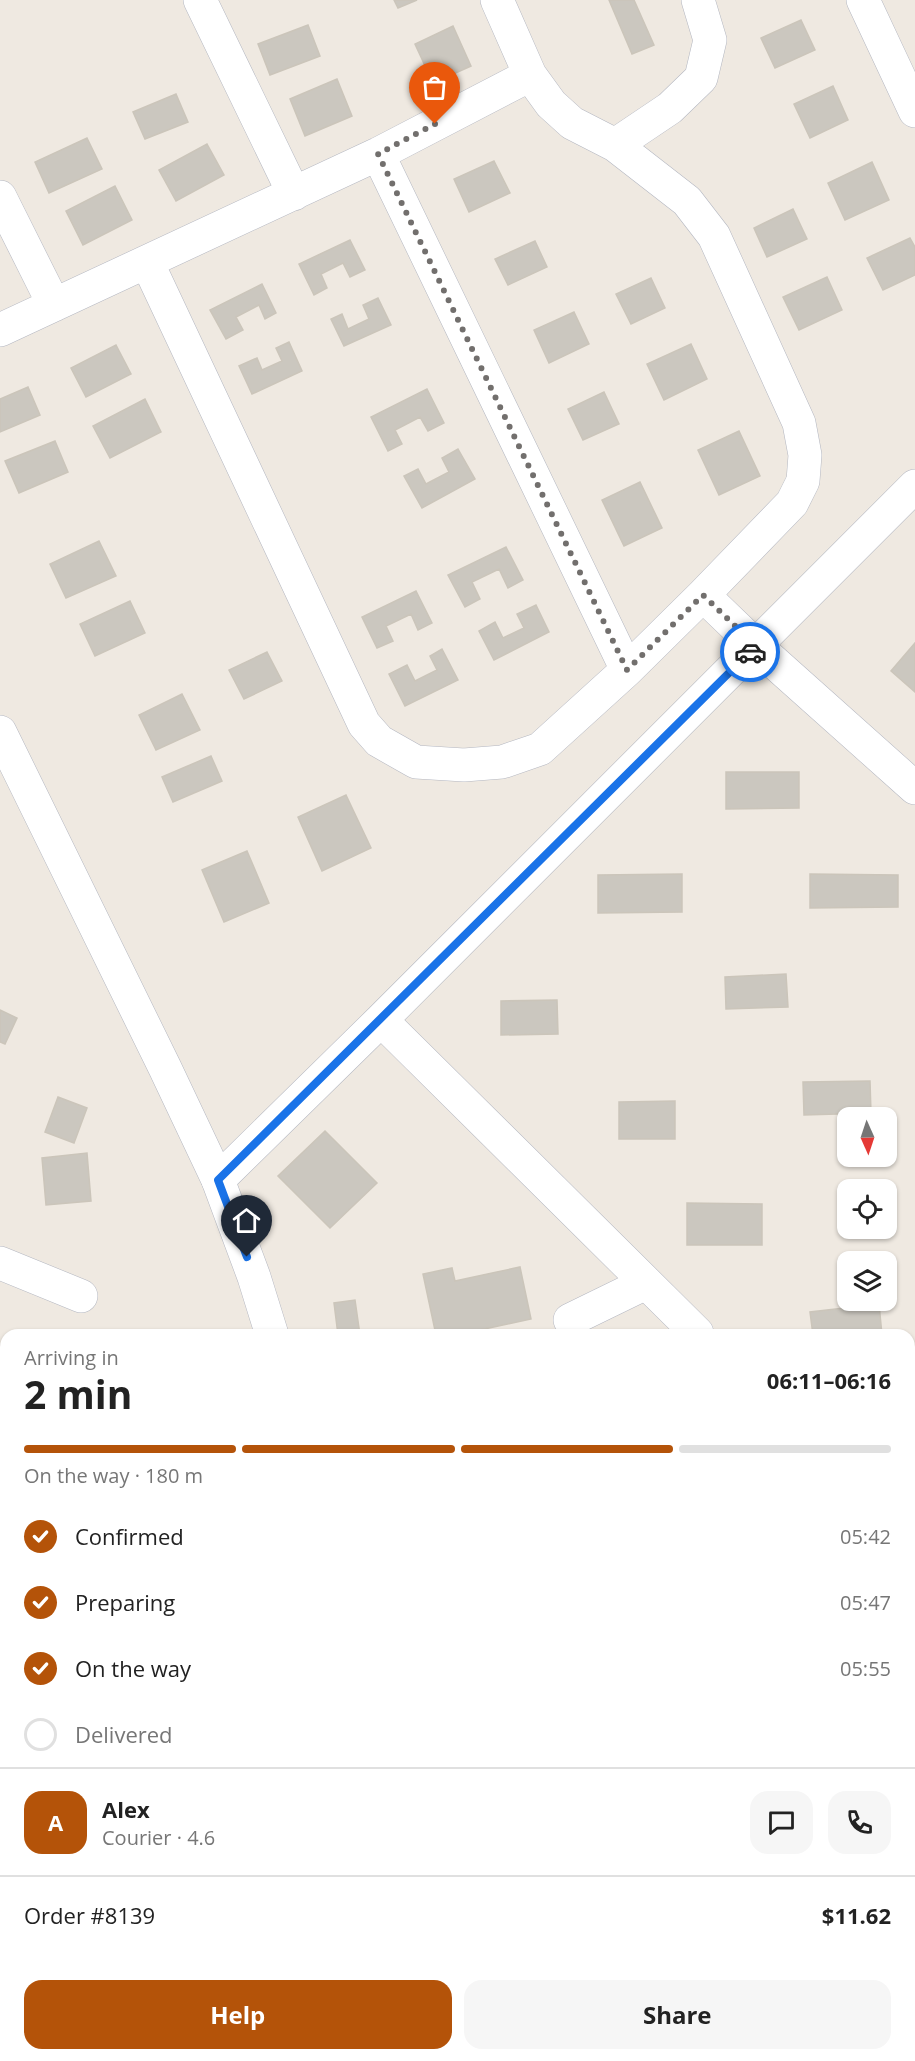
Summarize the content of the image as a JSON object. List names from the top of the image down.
{
  "north": "bottom",
  "page": {
    "heading": ["2 min", "Arriving in", "06:11–06:16"],
    "panel": [
      "Alex",
      "Courier · 4.6",
      "Order #8139",
      "$11.62"
    ],
    "bar": "On the way · 180 m",
    "list": [
      ["Confirmed", "05:42"],
      ["Preparing", "05:47"],
      ["On the way", "05:55"],
      "Delivered"
    ],
    "round": "A",
    "buttons": ["Help", "Share"]
  }
}
